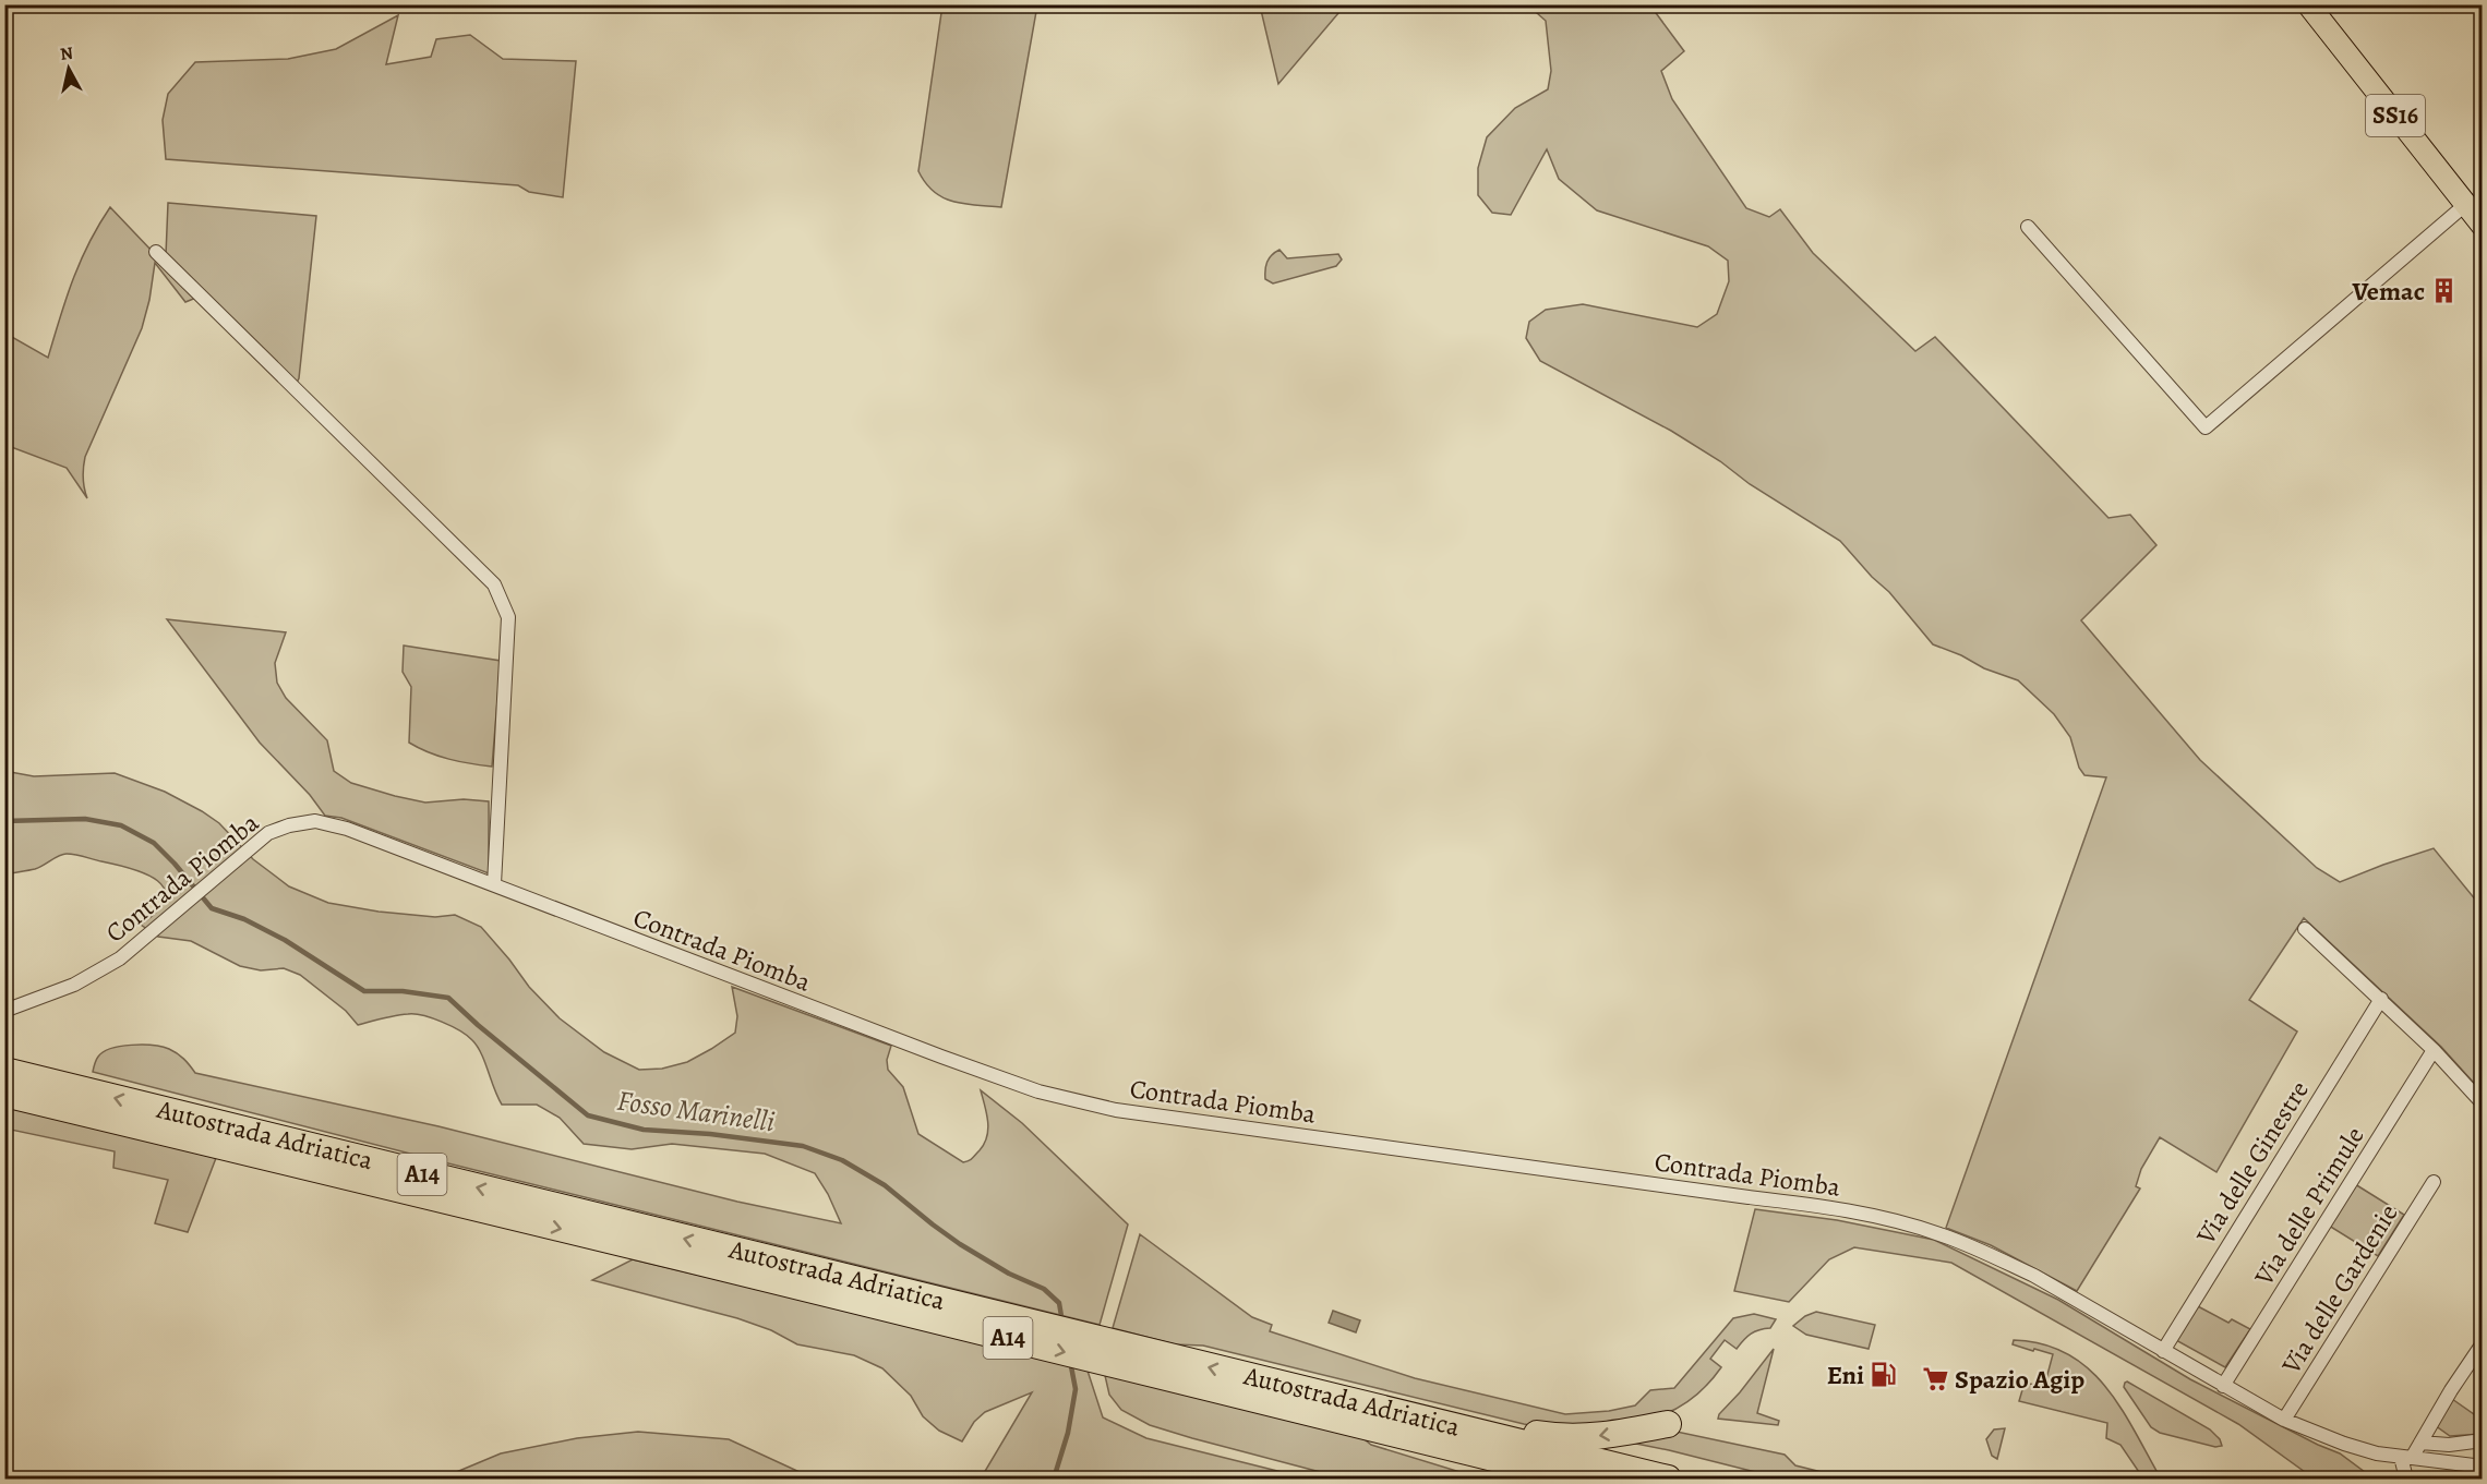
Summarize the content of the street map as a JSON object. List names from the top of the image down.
{
  "streets": {
    "highway": ["Autostrada Adriatica", "A14"],
    "main road": ["SS16"],
    "street": [
      "Contrada Piomba",
      "Via delle Ginestre",
      "Via delle Primule",
      "Via delle Gardenie"
    ]
  },
  "crossings": [
    ["Contrada Piomba", "Via delle Ginestre"],
    ["Contrada Piomba", "Via delle Primule"],
    ["Contrada Piomba", "Via delle Gardenie"]
  ],
  "water": ["Fosso Marinelli"],
  "places": {
    "building": ["Vemac"],
    "fuel station": ["Eni"],
    "supermarket": ["Spazio Agip"]
  },
  "north": "top"
}
